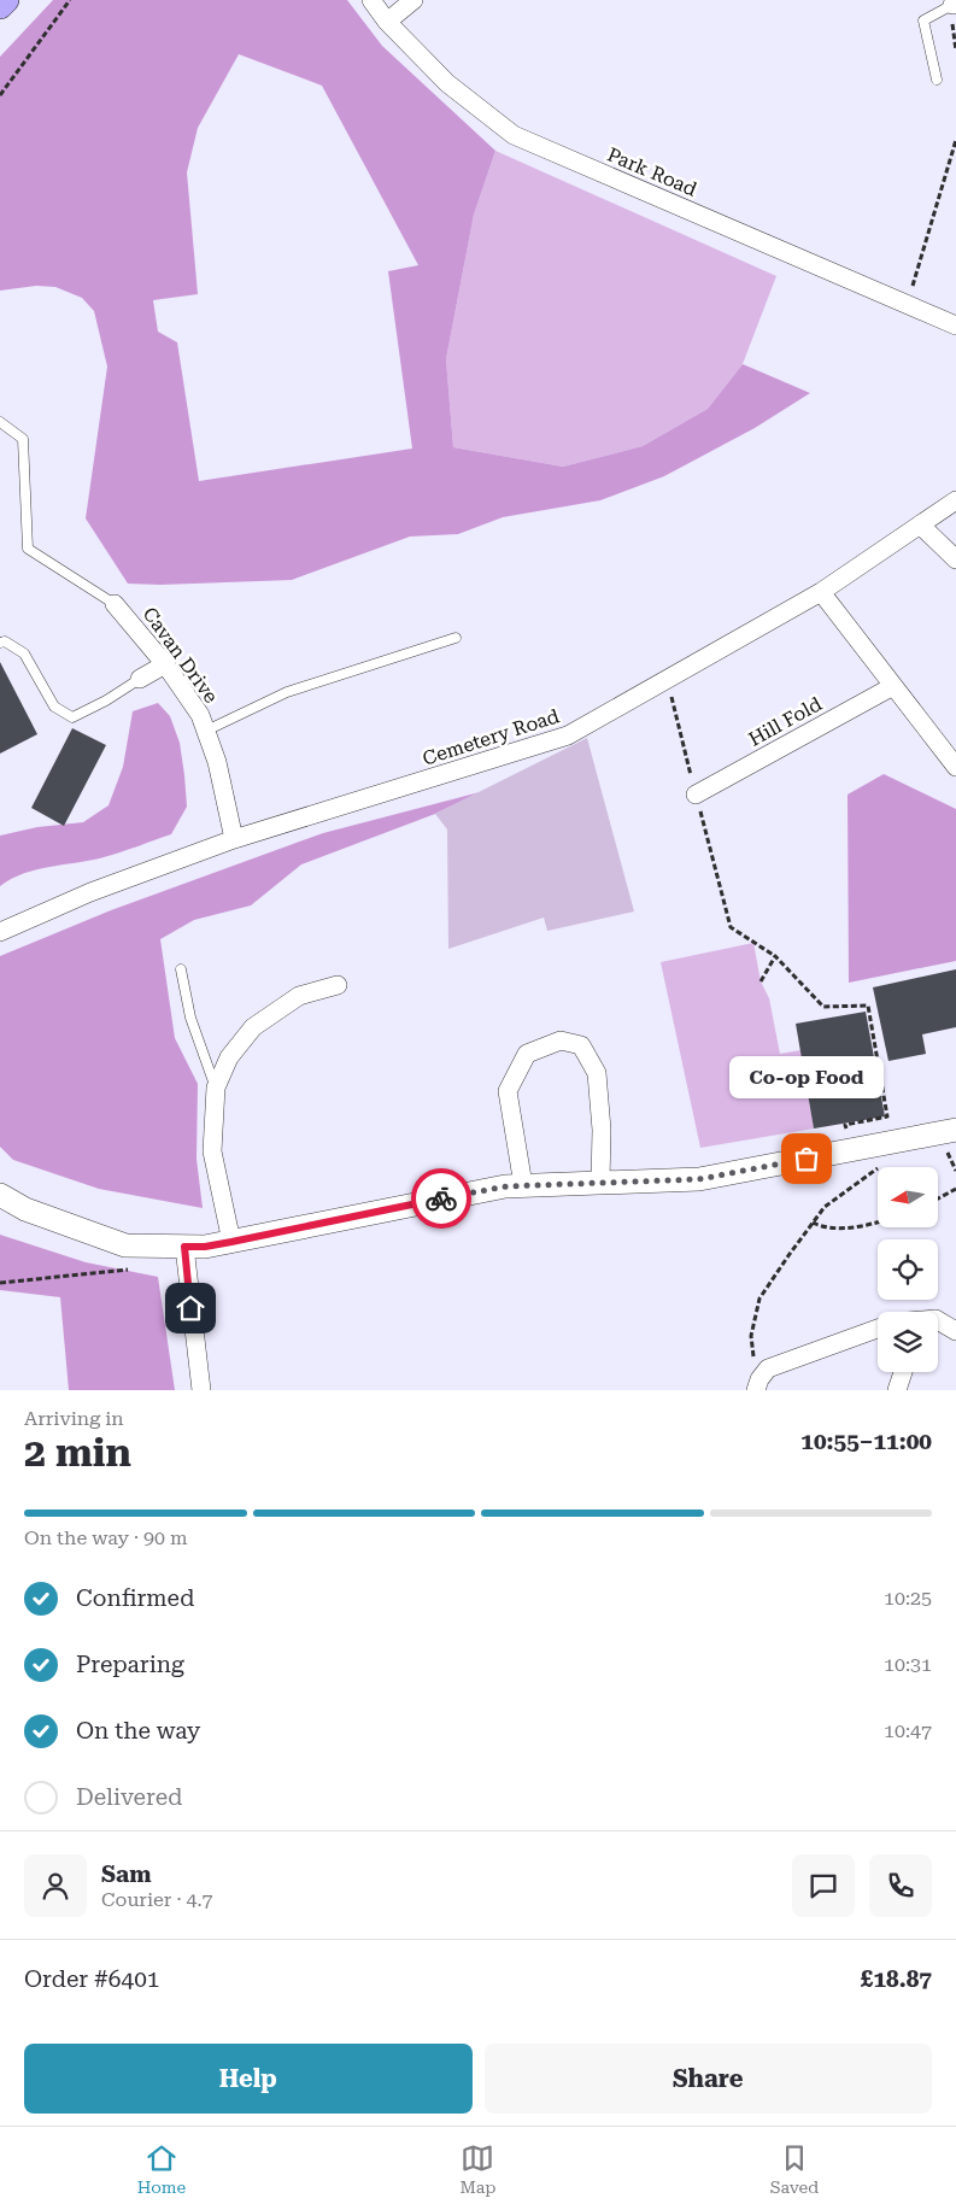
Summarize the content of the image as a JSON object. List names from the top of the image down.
{
  "streets": {
    "street": [
      "Park Road",
      "Cavan Drive",
      "Hill Fold",
      "Cemetery Road"
    ]
  },
  "crossings": [
    ["Cavan Drive", "Cemetery Road"]
  ],
  "places": ["Co-op Food"],
  "north": "left",
  "page": {
    "bubble": "Co-op Food",
    "heading": ["2 min", "Arriving in", "10:55–11:00"],
    "panel": [
      "Sam",
      "Courier · 4.7",
      "Order #6401",
      "£18.87"
    ],
    "bar": "On the way · 90 m",
    "list": [
      ["Confirmed", "10:25"],
      ["Preparing", "10:31"],
      ["On the way", "10:47"],
      "Delivered"
    ],
    "buttons": ["Help", "Share"],
    "tabs": ["Home", "Map", "Saved"]
  }
}
